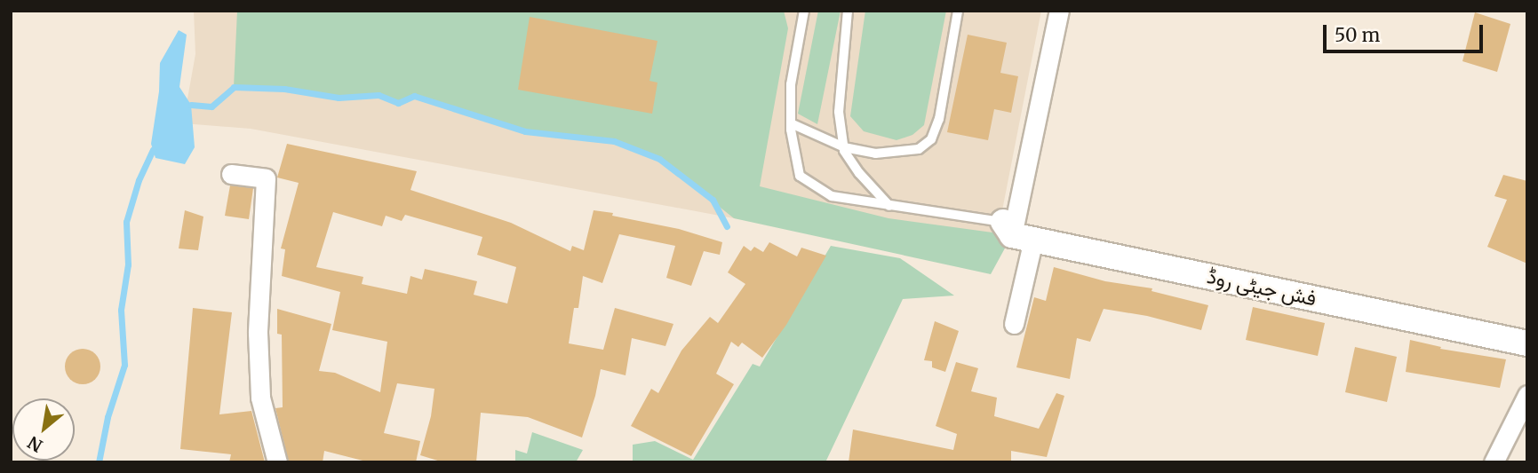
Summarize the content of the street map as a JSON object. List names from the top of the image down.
{
  "streets": {
    "street": ["فش جیٹی روڈ"]
  },
  "scale_bar": "50 m",
  "north": "bottom left"
}
